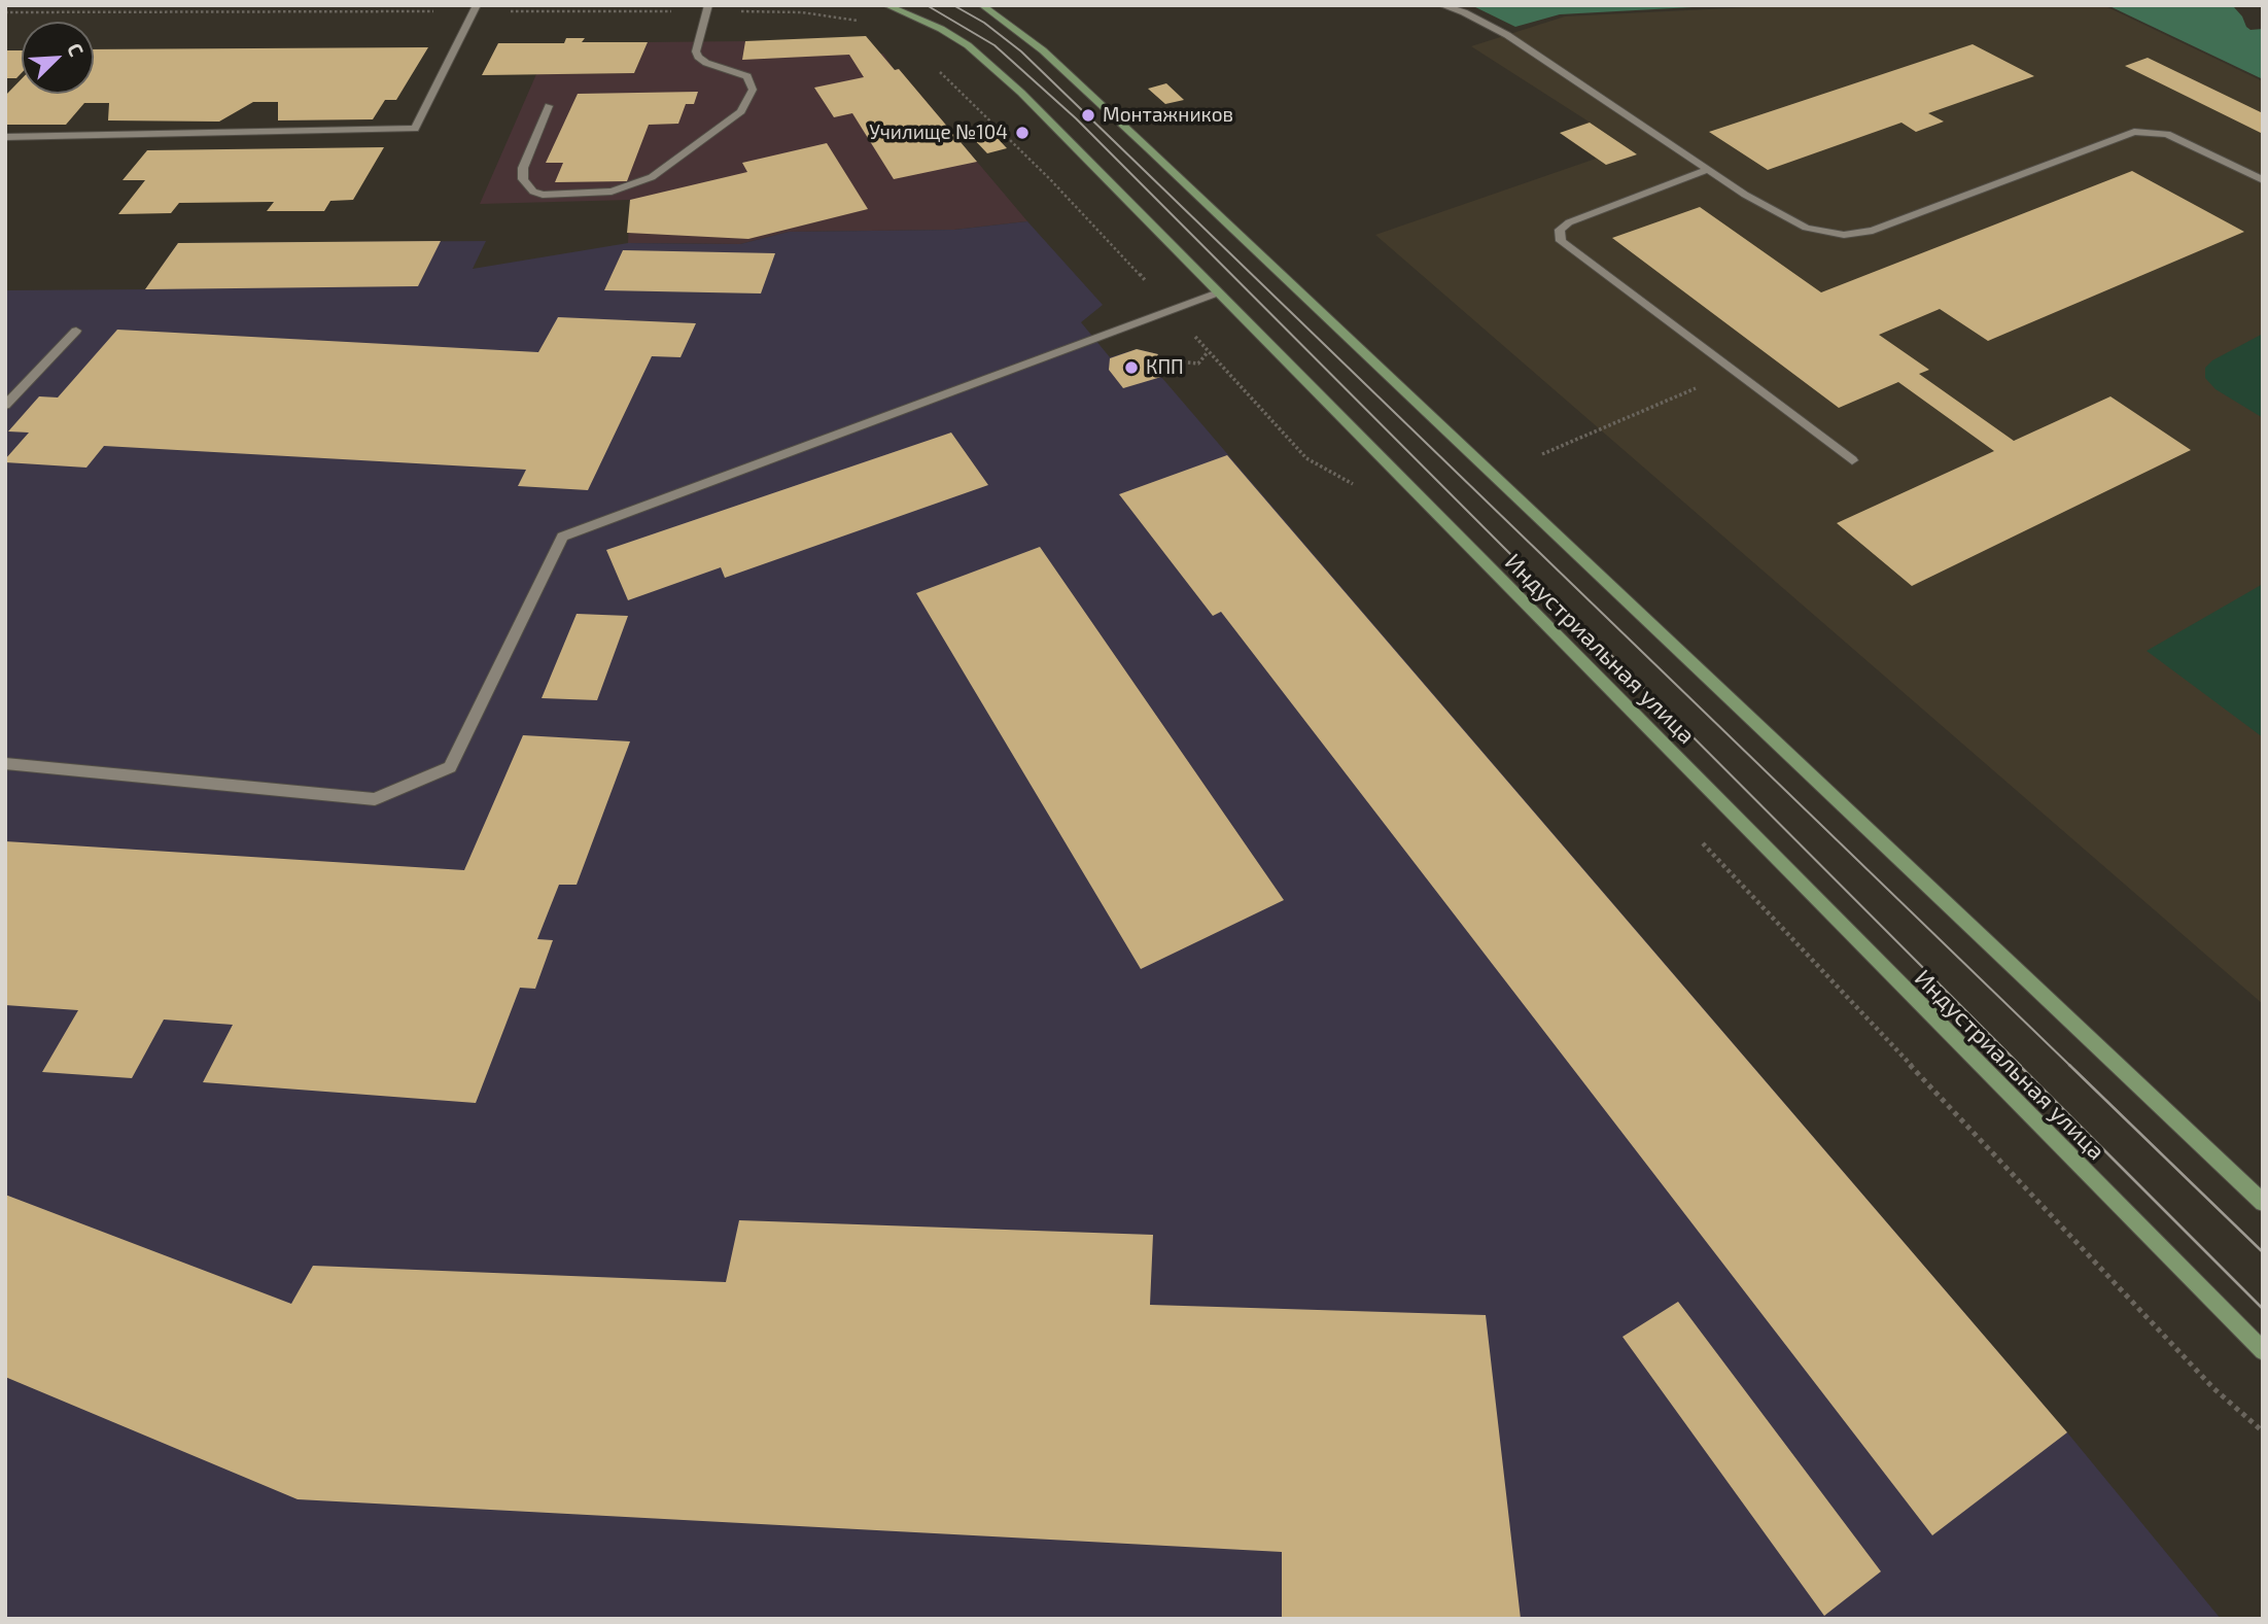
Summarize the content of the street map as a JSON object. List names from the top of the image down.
{
  "streets": {
    "main road": ["Индустриальная улица"]
  },
  "places": ["Монтажников", "Училище №104", "КПП"],
  "north": "top right"
}
